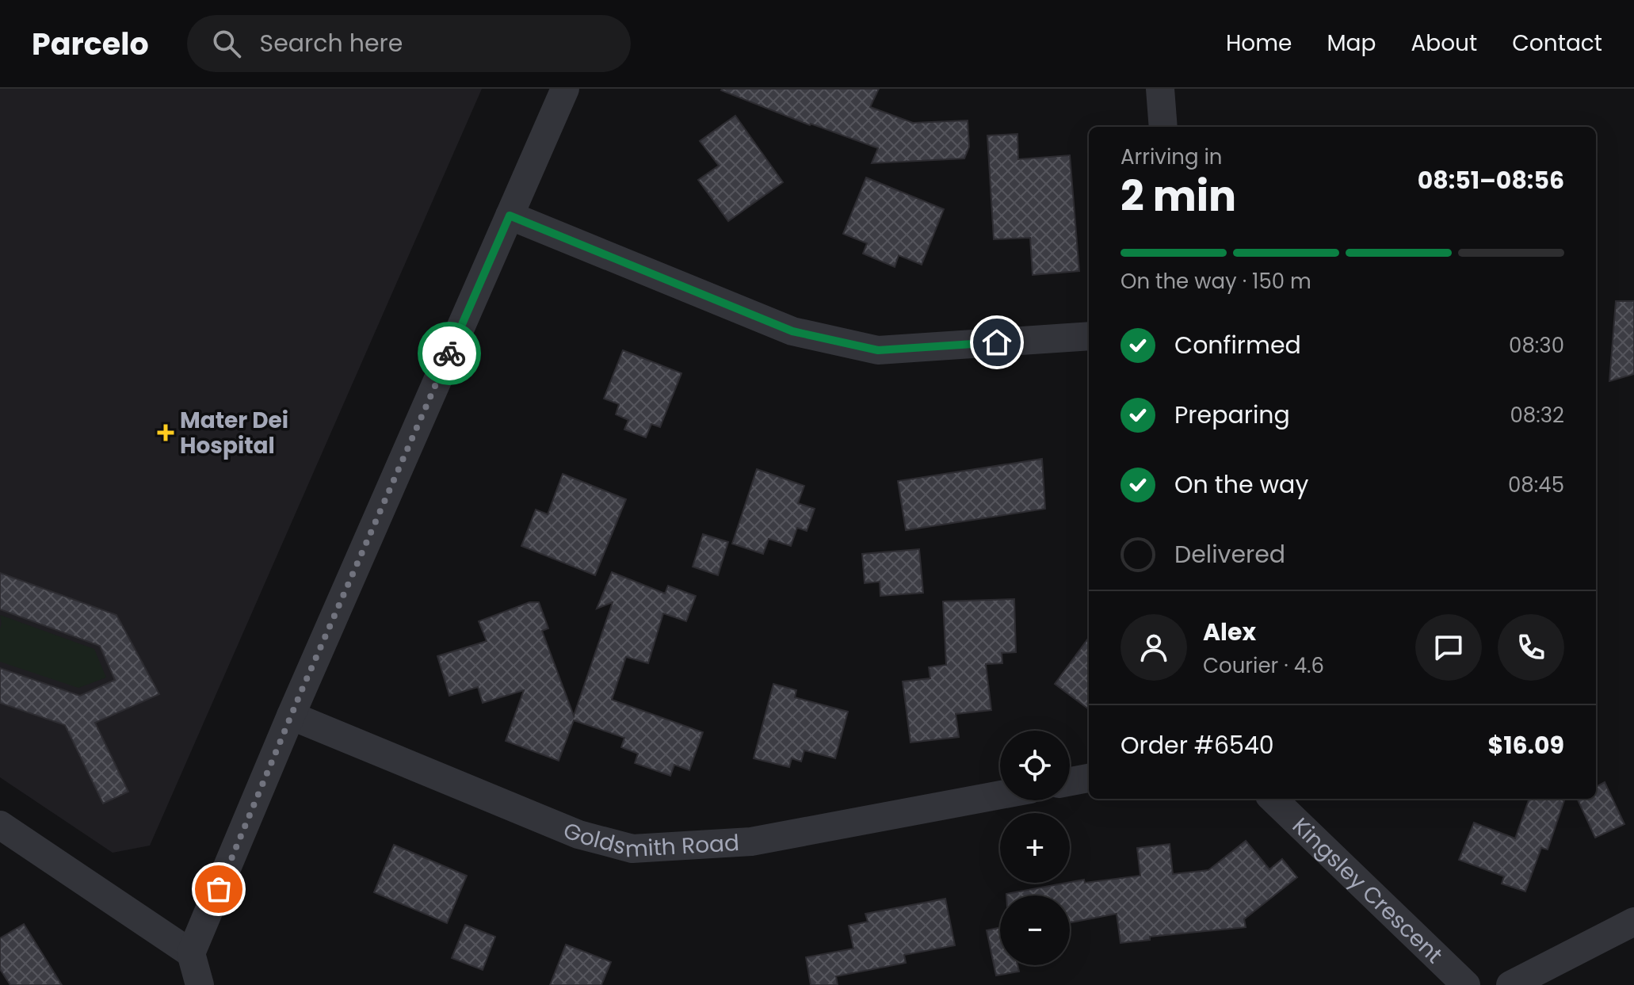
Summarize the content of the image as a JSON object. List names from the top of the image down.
{
  "streets": {
    "street": ["Goldsmith Road", "Kingsley Crescent"]
  },
  "places": {
    "health": ["Mater Dei Hospital"]
  },
  "page": {
    "header": "Parcelo",
    "search": "Search here",
    "nav": [
      "Home",
      "Map",
      "About",
      "Contact"
    ],
    "heading": ["2 min", "Arriving in", "08:51–08:56"],
    "panel": [
      "Alex",
      "Courier · 4.6",
      "Order #6540",
      "$16.09"
    ],
    "bar": "On the way · 150 m",
    "list": [
      ["Confirmed", "08:30"],
      ["Preparing", "08:32"],
      ["On the way", "08:45"],
      "Delivered"
    ],
    "map_buttons": ["+", "−"]
  }
}
